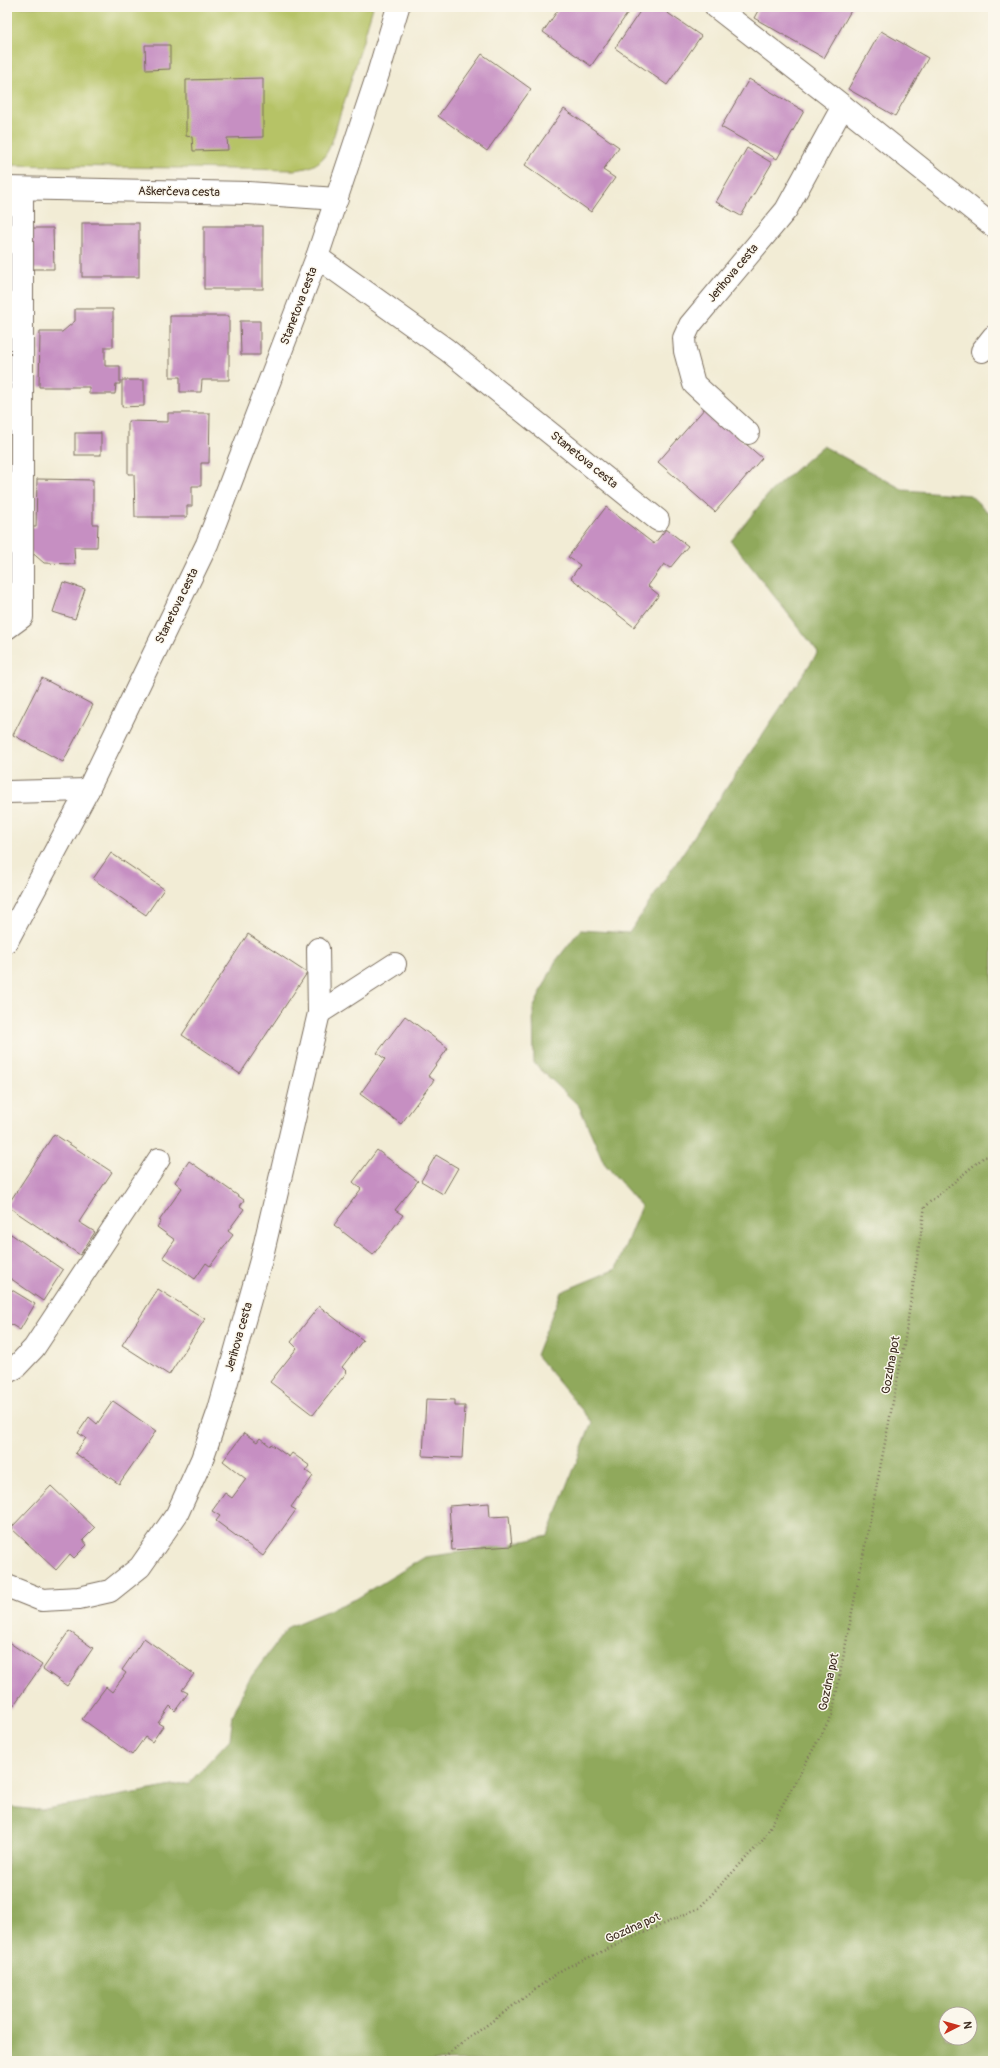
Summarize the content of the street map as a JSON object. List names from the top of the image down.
{
  "streets": {
    "street": ["Aškerčeva cesta", "Jerihova cesta", "Stanetova cesta"],
    "path": ["Gozdna pot"]
  },
  "crossings": [
    ["Aškerčeva cesta", "Stanetova cesta"]
  ],
  "north": "right"
}
